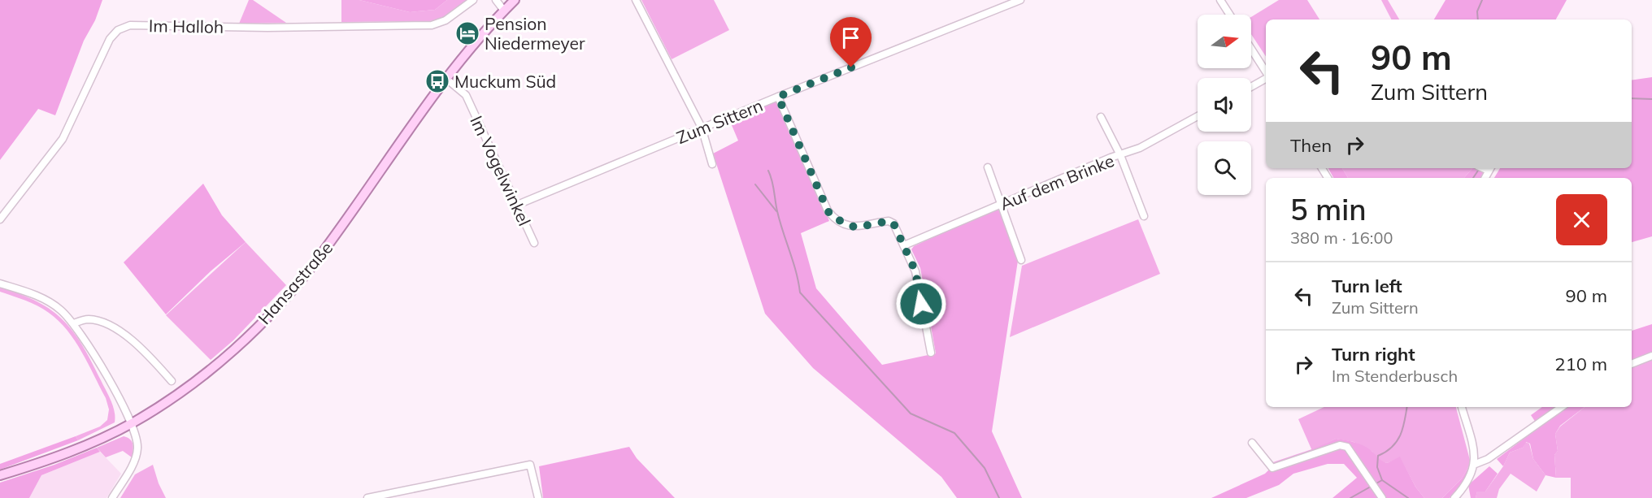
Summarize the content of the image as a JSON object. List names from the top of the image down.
{
  "streets": {
    "main road": ["Hansastraße"],
    "street": [
      "Im Halloh",
      "Zum Sittern",
      "Im Vogelwinkel",
      "Auf dem Brinke"
    ]
  },
  "crossings": [
    ["Zum Sittern", "Im Vogelwinkel"],
    ["Zum Sittern", "Auf dem Brinke"],
    ["Im Vogelwinkel", "Hansastraße"]
  ],
  "places": {
    "hotel": ["Pension Niedermeyer"],
    "bus stop": ["Muckum Süd"]
  },
  "north": "right",
  "page": {
    "turn": ["90 m", "Zum Sittern"],
    "then": "Then",
    "heading": ["5 min", "380 m · 16:00"],
    "list": [
      {
        "name": "Turn left",
        "note": "Zum Sittern",
        "value": "90 m"
      },
      {
        "name": "Turn right",
        "note": "Im Stenderbusch",
        "value": "210 m"
      }
    ]
  }
}
